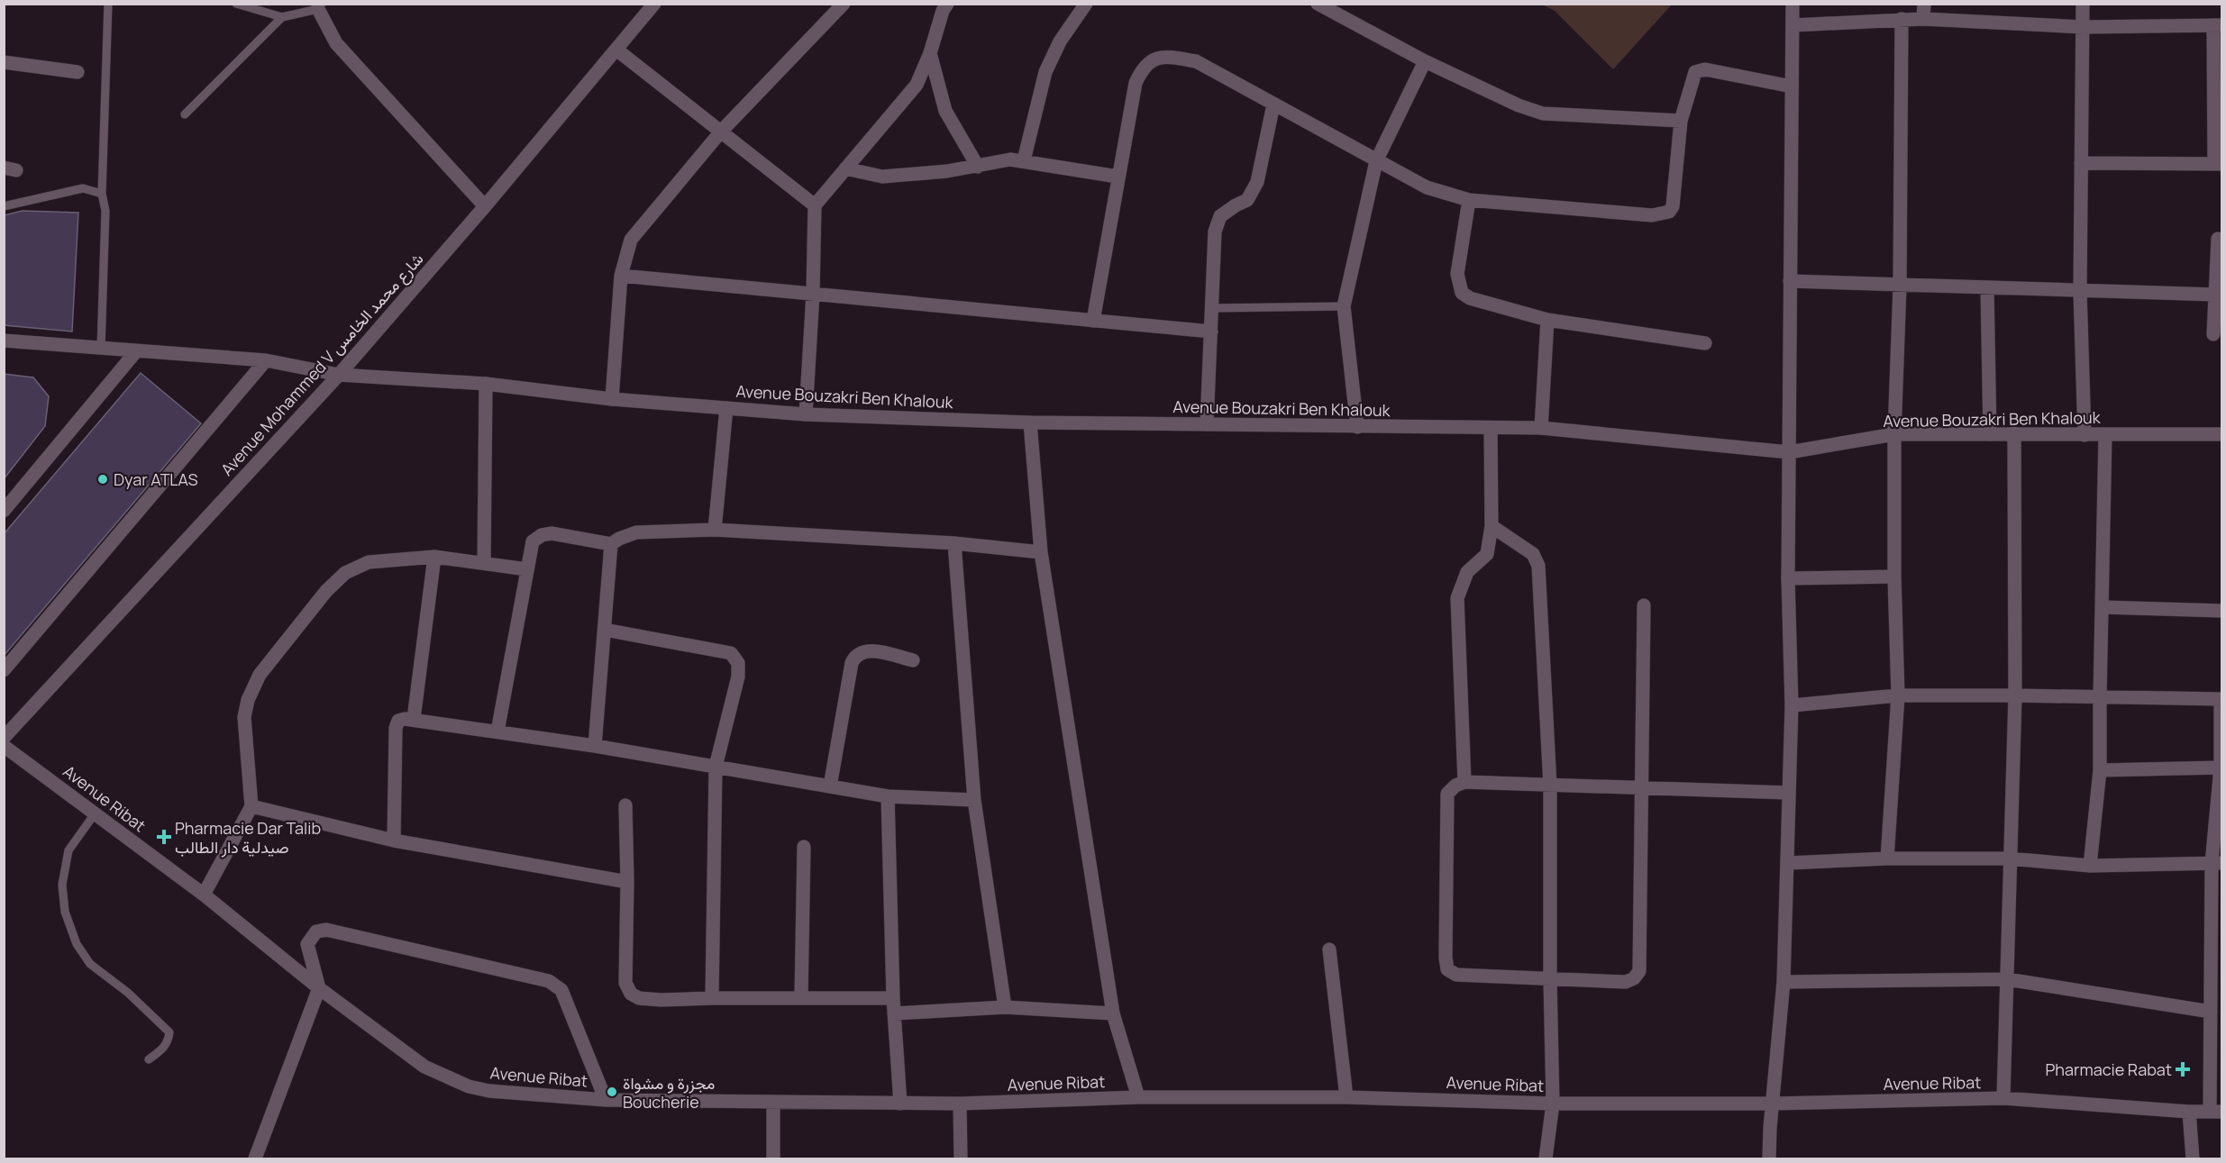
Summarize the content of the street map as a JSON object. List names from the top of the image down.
{
  "streets": {
    "street": ["Avenue Mohammed V شارع محمد الخامس", "Avenue Bouzakri Ben Khalouk", "Avenue Ribat"]
  },
  "crossings": [
    ["Avenue Mohammed V شارع محمد الخامس", "Avenue Bouzakri Ben Khalouk"]
  ],
  "places": {
    "other": ["Dyar ATLAS", "مجزرة و مشواة Boucherie"],
    "health": ["Pharmacie Dar Talib صيدلية دار الطالب", "Pharmacie Rabat"]
  }
}
